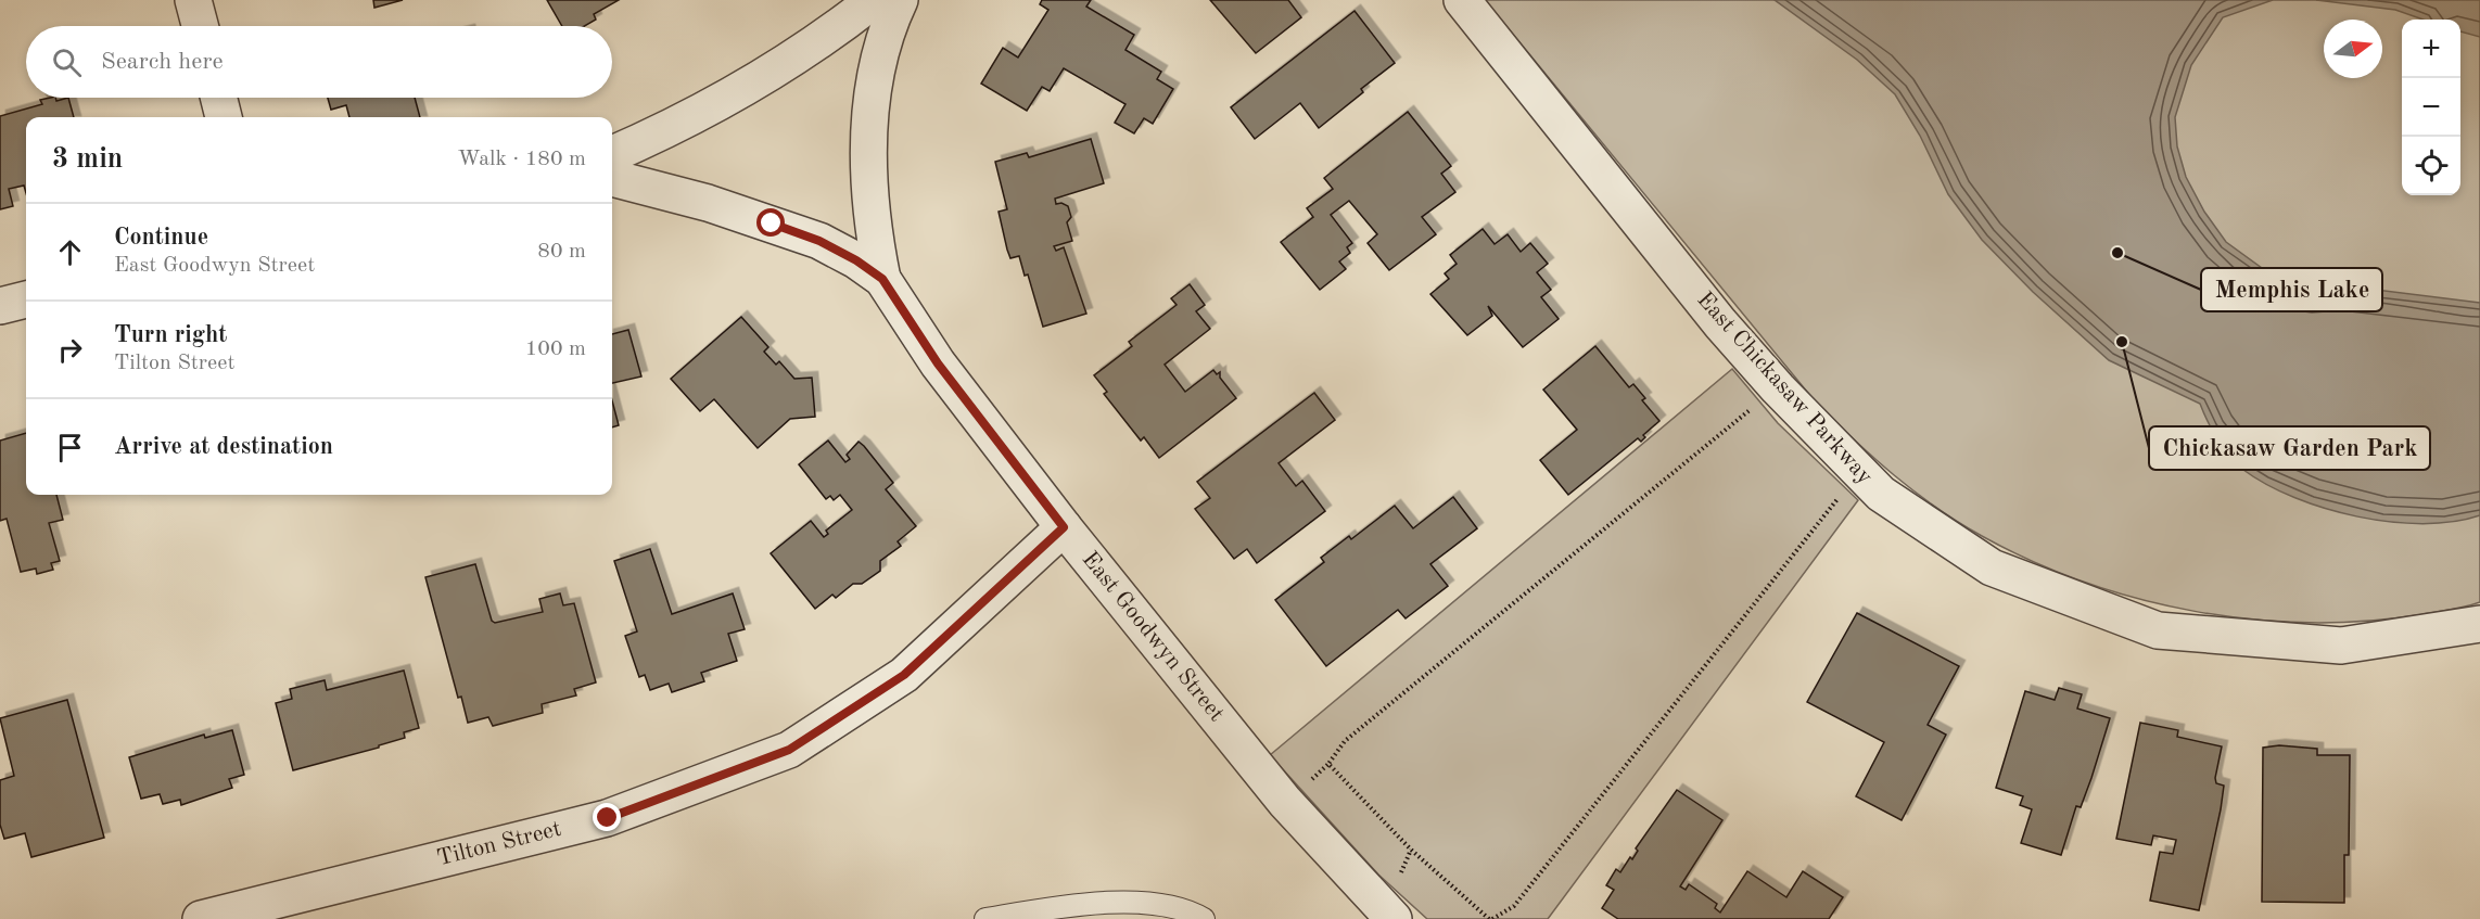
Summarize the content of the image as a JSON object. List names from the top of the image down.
{
  "streets": {
    "street": ["East Chickasaw Parkway", "East Goodwyn Street", "Tilton Street"]
  },
  "crossings": [
    ["East Goodwyn Street", "Tilton Street"]
  ],
  "places": ["Memphis Lake", "Chickasaw Garden Park"],
  "north": "right",
  "page": {
    "map_buttons": ["+", "−"],
    "search": "Search here",
    "heading": ["3 min", "Walk · 180 m"],
    "list": [
      ["Continue", "East Goodwyn Street", "80 m"],
      ["Turn right", "Tilton Street", "100 m"],
      "Arrive at destination"
    ]
  }
}
